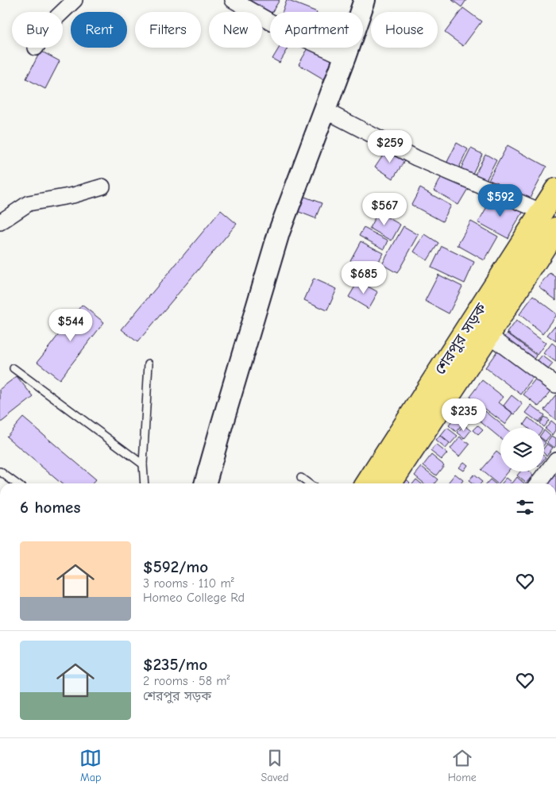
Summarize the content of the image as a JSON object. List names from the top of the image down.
{
  "streets": {
    "highway": ["শেরপুর সড়ক"]
  },
  "page": {
    "chip": [
      "Buy",
      "Rent",
      "Filters",
      "New",
      "Apartment",
      "House"
    ],
    "price": [
      "$259",
      "$592",
      "$567",
      "$685",
      "$544",
      "$235"
    ],
    "heading": "6 homes",
    "list": [
      {
        "name": "$592/mo",
        "note": "3 rooms · 110 m² · Homeo College Rd"
      },
      {
        "name": "$235/mo",
        "note": "2 rooms · 58 m² · শেরপুর সড়ক"
      }
    ],
    "tabs": ["Map", "Saved", "Home"]
  }
}
